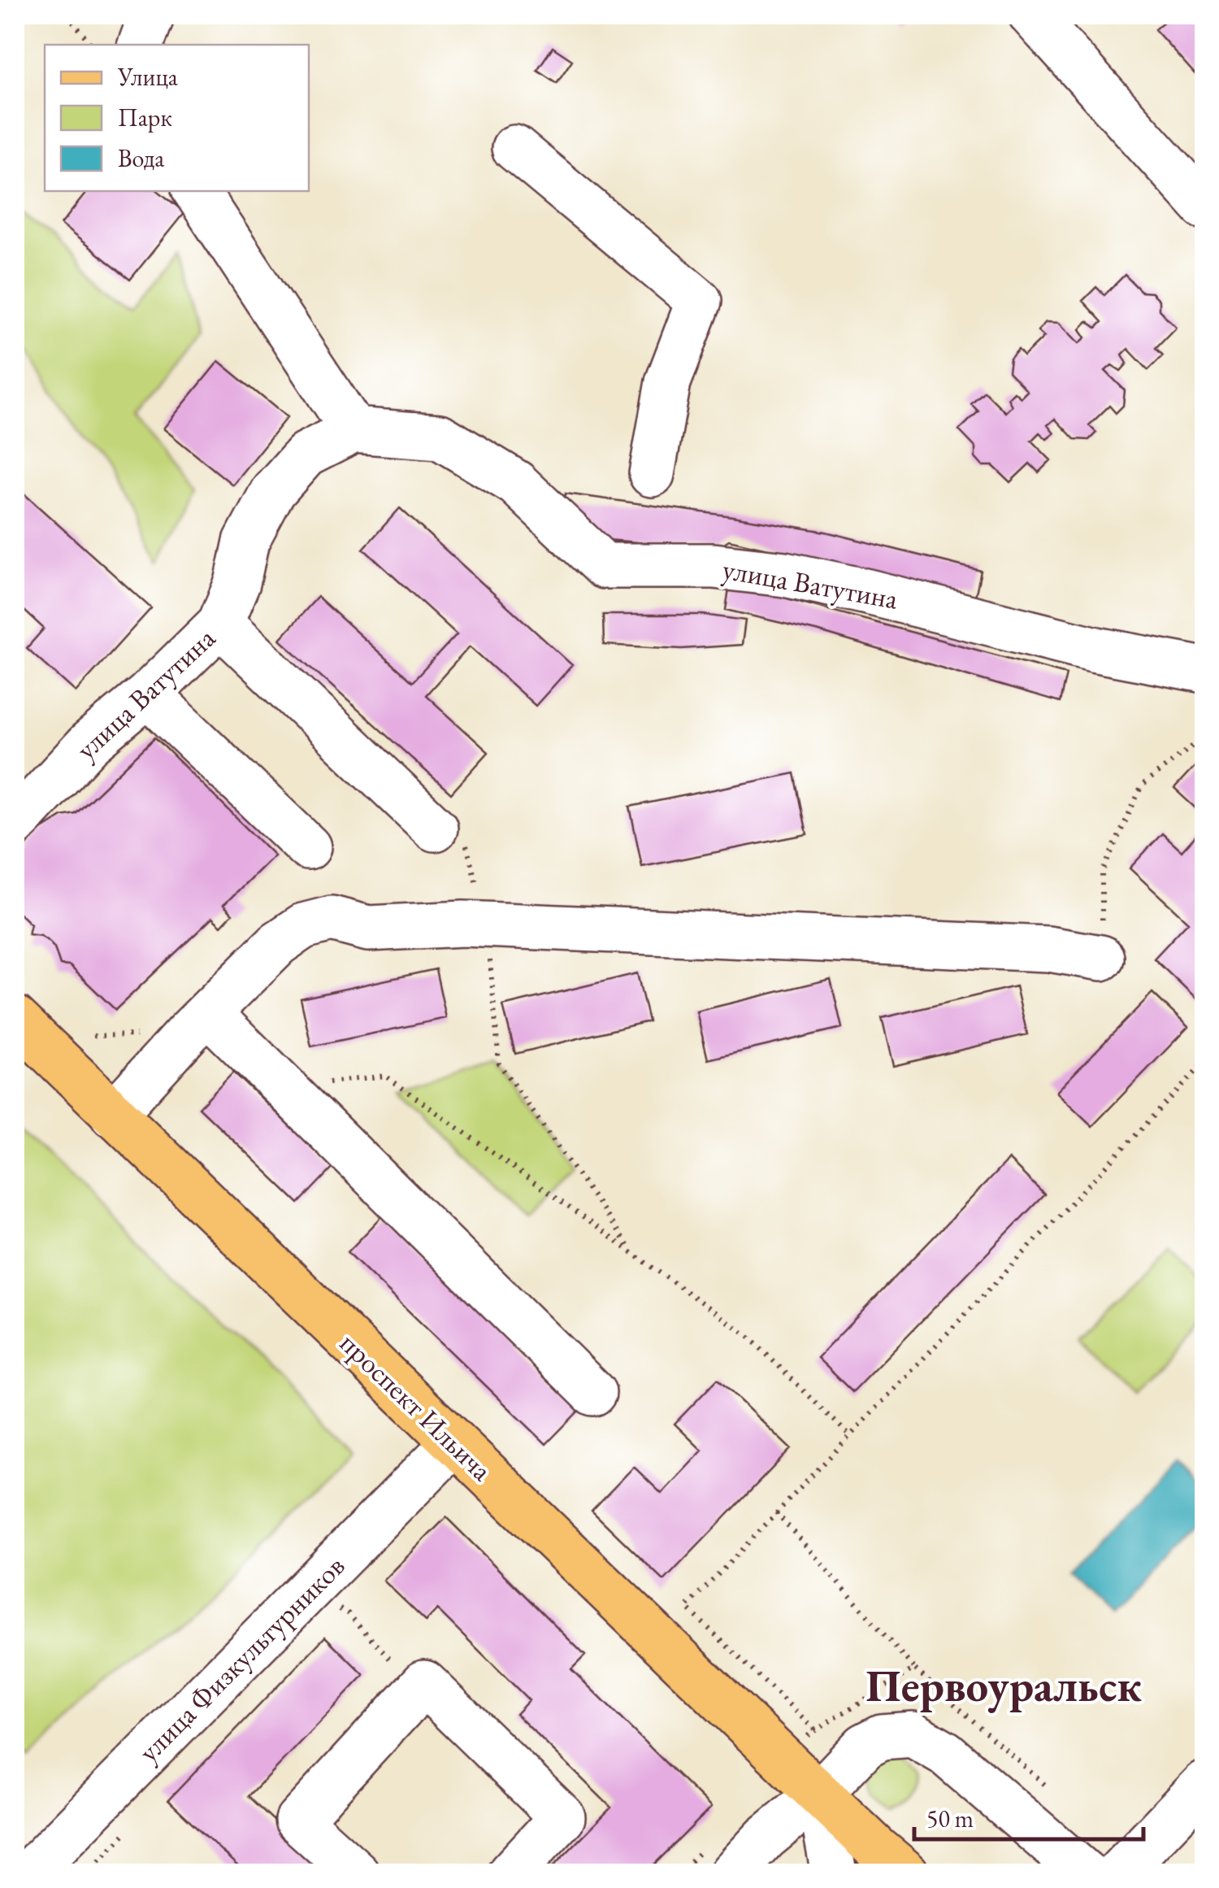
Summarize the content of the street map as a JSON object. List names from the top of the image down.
{
  "streets": {
    "main road": ["проспект Ильича"],
    "street": ["улица Ватутина", "улица Физкультурников"]
  },
  "crossings": [
    ["проспект Ильича", "улица Физкультурников"]
  ],
  "districts": ["Первоуральск"],
  "legend": ["Улица", "Парк", "Вода"],
  "scale_bar": "50 m"
}
